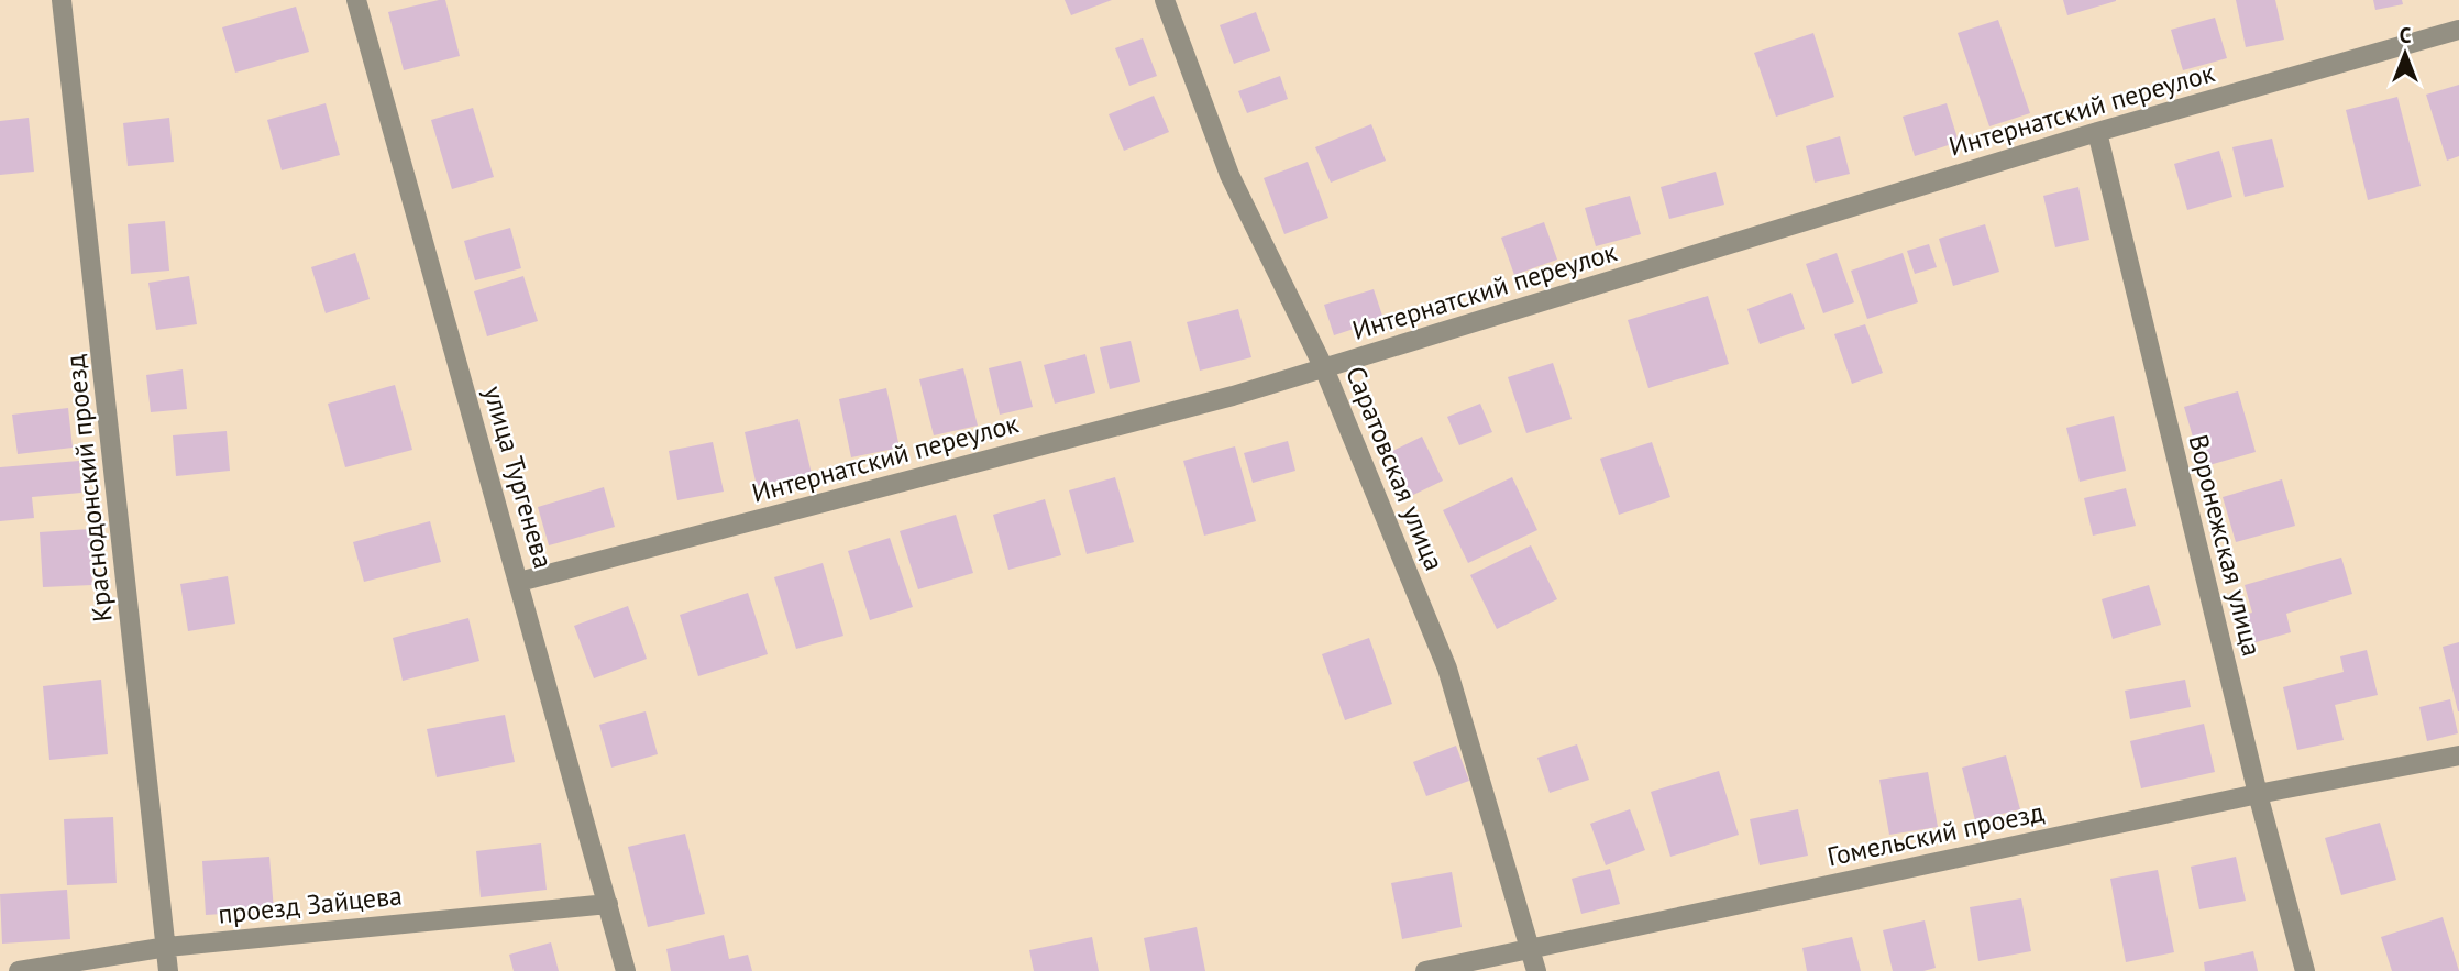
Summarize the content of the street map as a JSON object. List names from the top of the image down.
{
  "streets": {
    "street": [
      "Интернатский переулок",
      "Саратовская улица",
      "улица Тургенева",
      "Краснодонский проезд",
      "Воронежская улица",
      "Гомельский проезд",
      "проезд Зайцева"
    ]
  },
  "crossings": [
    ["Интернатский переулок", "Саратовская улица"],
    ["Интернатский переулок", "улица Тургенева"],
    ["Интернатский переулок", "Воронежская улица"],
    ["Саратовская улица", "Гомельский проезд"],
    ["улица Тургенева", "проезд Зайцева"],
    ["Краснодонский проезд", "проезд Зайцева"],
    ["Воронежская улица", "Гомельский проезд"]
  ],
  "north": "top"
}
